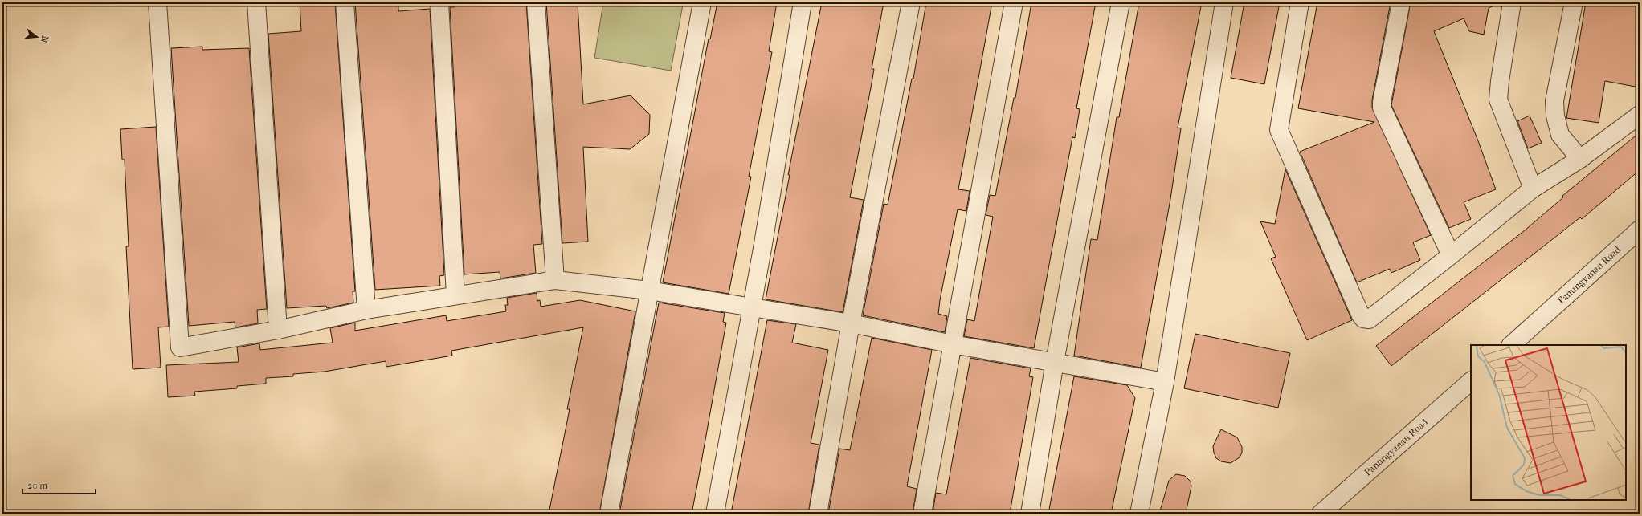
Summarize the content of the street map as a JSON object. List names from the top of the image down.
{
  "streets": {
    "street": ["Panungyanan Road"]
  },
  "scale_bar": "20 m",
  "north": "right"
}
